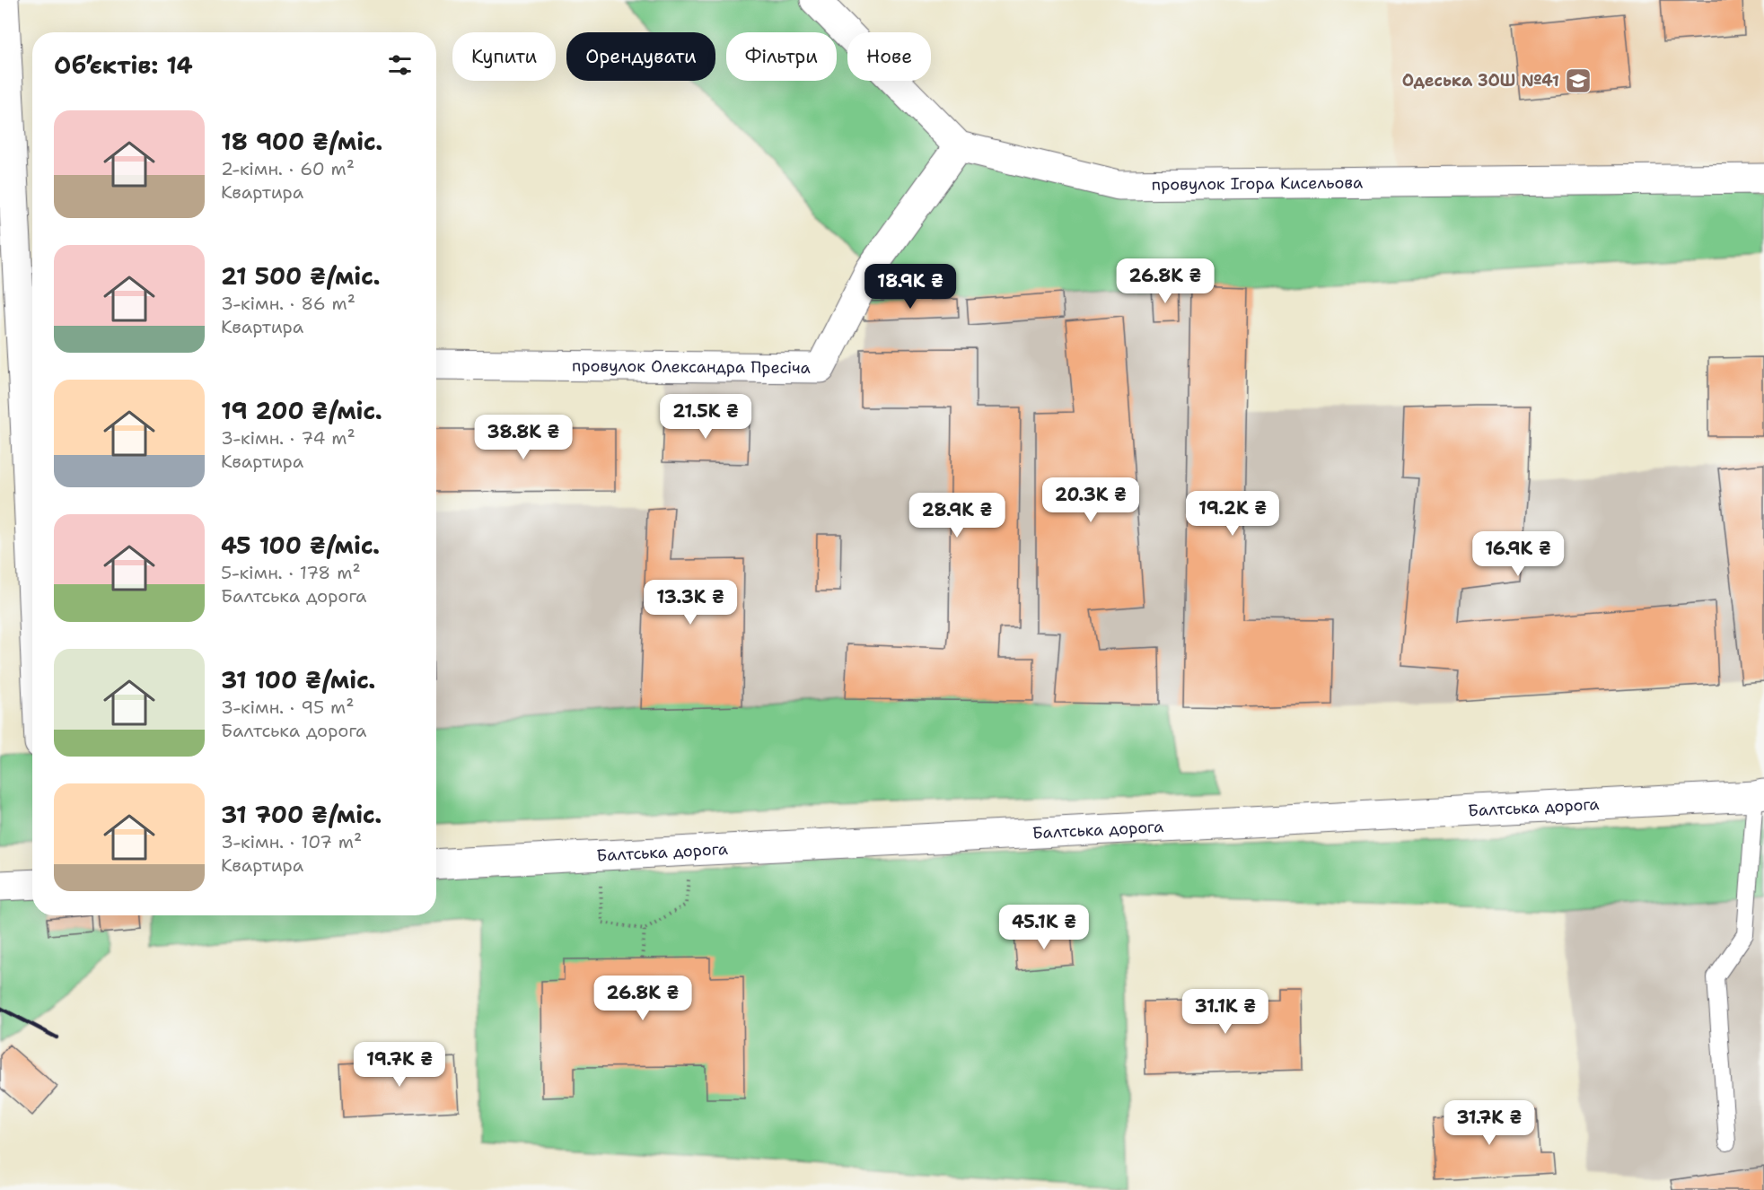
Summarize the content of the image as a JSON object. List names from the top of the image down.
{
  "streets": {
    "street": ["провулок Ігора Кисельова", "провулок Олександра Пресіча", "Балтська дорога"]
  },
  "crossings": [
    ["провулок Ігора Кисельова", "провулок Олександра Пресіча"]
  ],
  "places": {
    "school or university": ["Одеська ЗОШ №41"]
  },
  "page": {
    "chip": [
      "Купити",
      "Орендувати",
      "Фільтри",
      "Нове"
    ],
    "heading": "Об’єктів: 14",
    "list": [
      {
        "name": "18 900 ₴/міс.",
        "note": "2-кімн. · 60 m² · Квартира"
      },
      {
        "name": "21 500 ₴/міс.",
        "note": "3-кімн. · 86 m² · Квартира"
      },
      {
        "name": "19 200 ₴/міс.",
        "note": "3-кімн. · 74 m² · Квартира"
      },
      {
        "name": "45 100 ₴/міс.",
        "note": "5-кімн. · 178 m² · Балтська дорога"
      },
      {
        "name": "31 100 ₴/міс.",
        "note": "3-кімн. · 95 m² · Балтська дорога"
      },
      {
        "name": "31 700 ₴/міс.",
        "note": "3-кімн. · 107 m² · Квартира"
      }
    ],
    "price": [
      "26.8K ₴",
      "18.9K ₴",
      "21.5K ₴",
      "38.8K ₴",
      "20.3K ₴",
      "19.2K ₴",
      "28.9K ₴",
      "16.9K ₴",
      "13.3K ₴",
      "45.1K ₴",
      "26.8K ₴",
      "31.1K ₴",
      "19.7K ₴",
      "31.7K ₴"
    ]
  }
}
